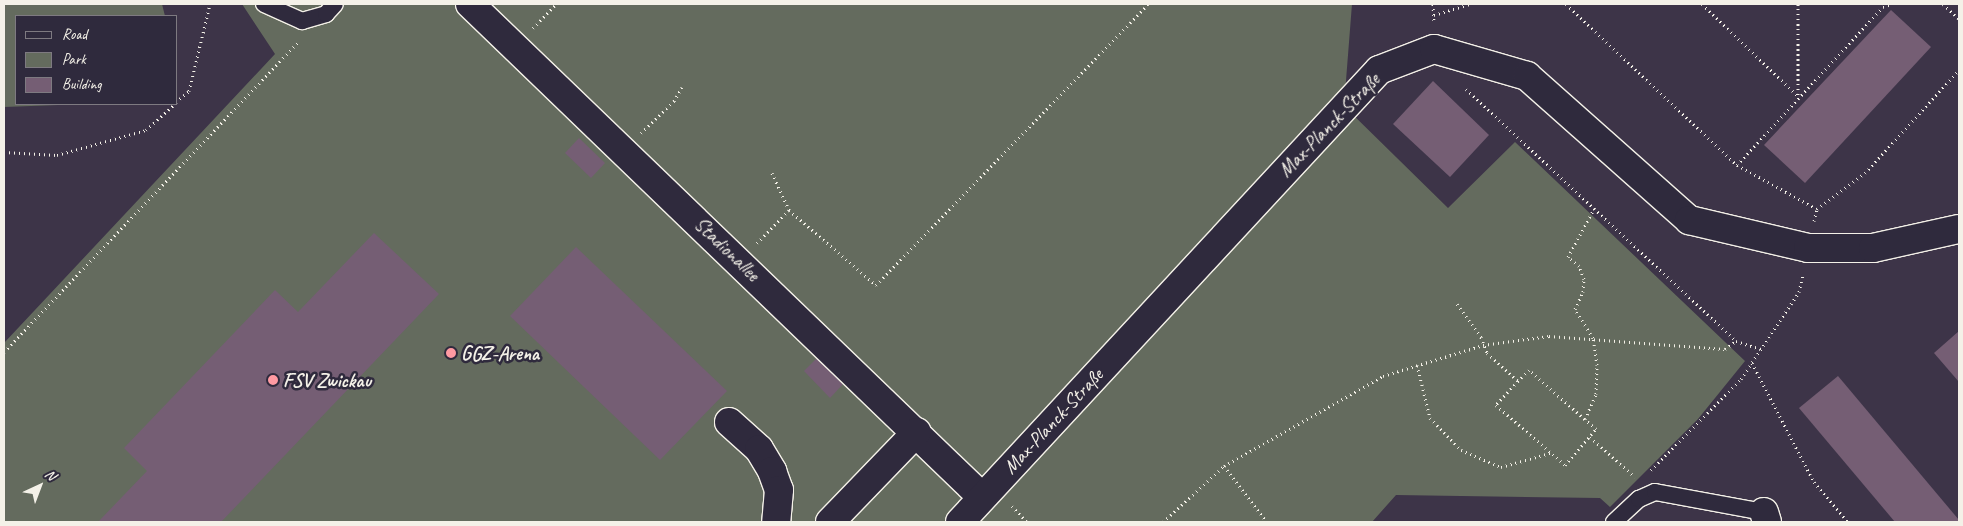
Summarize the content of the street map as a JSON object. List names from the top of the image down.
{
  "streets": {
    "street": ["Max-Planck-Straße", "Stadionallee"]
  },
  "crossings": [
    ["Max-Planck-Straße", "Stadionallee"]
  ],
  "places": ["GGZ-Arena", "FSV Zwickau"],
  "legend": ["Road", "Park", "Building"],
  "north": "top right"
}
